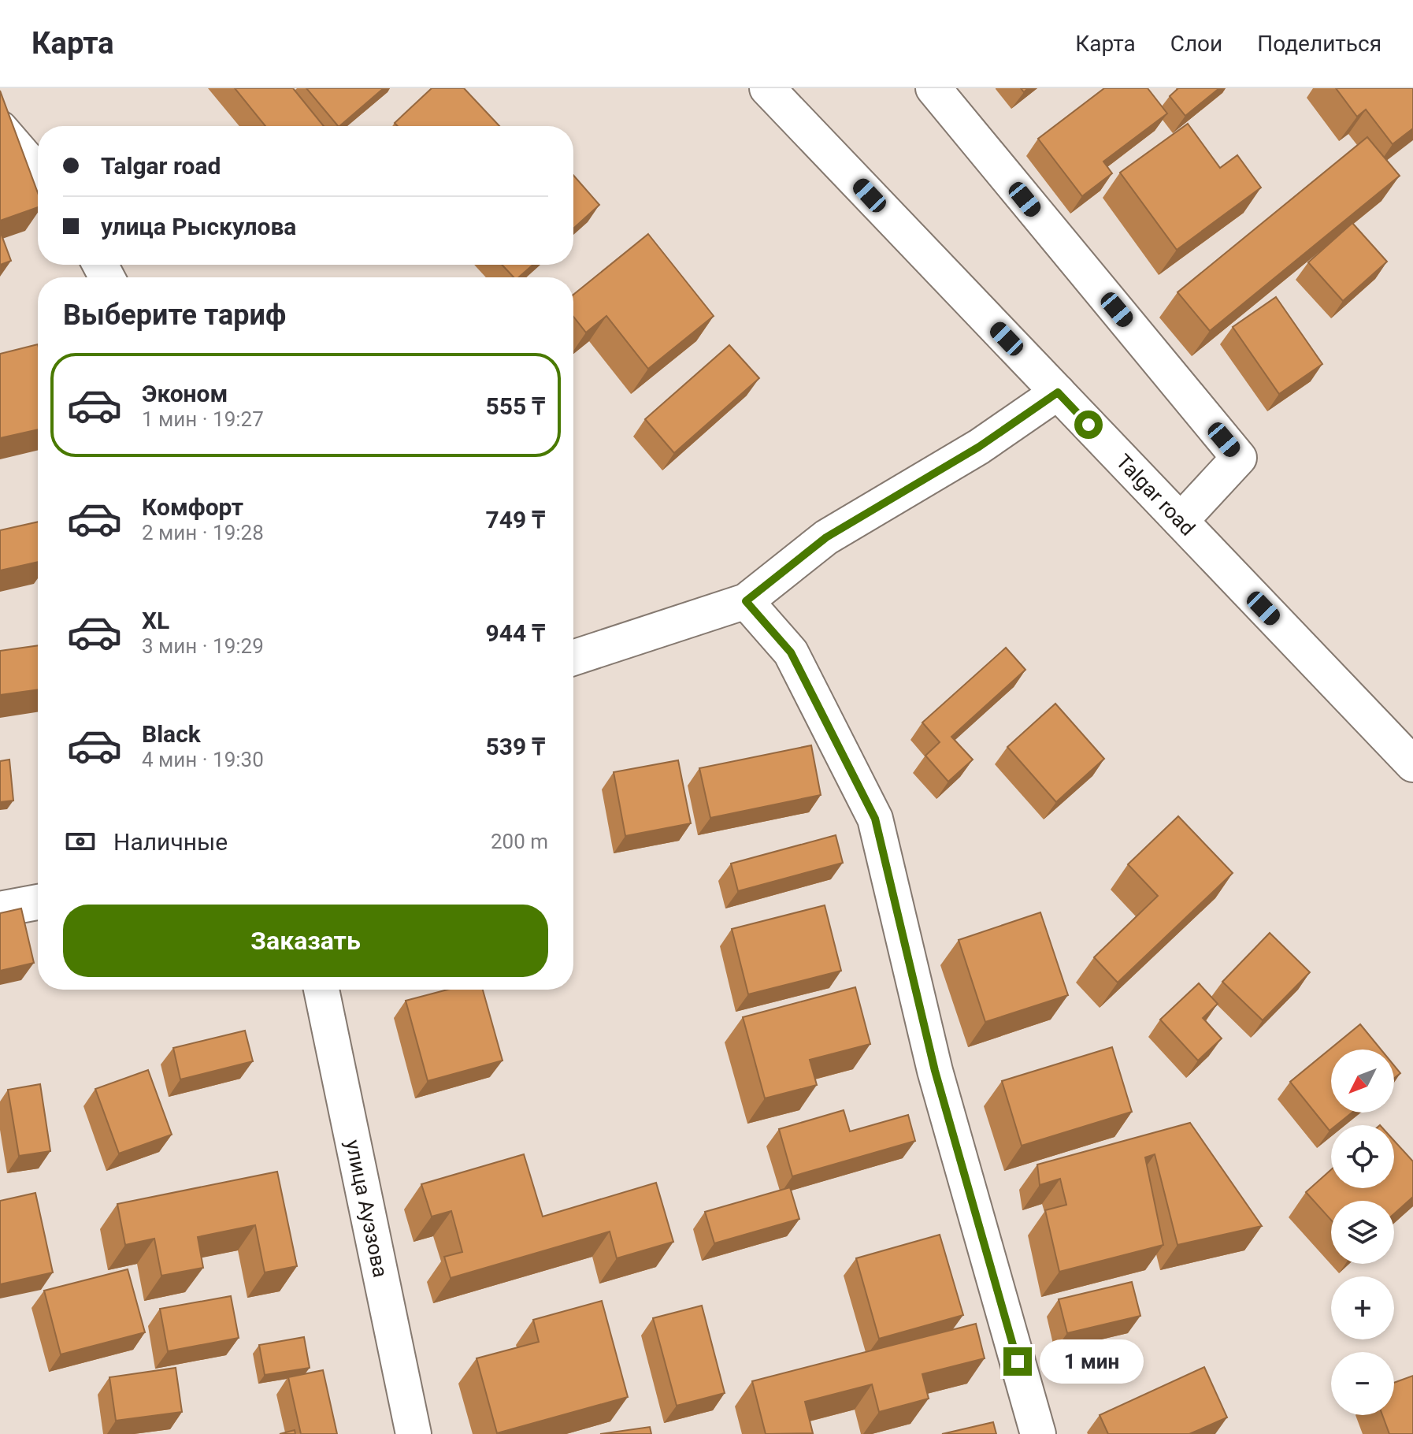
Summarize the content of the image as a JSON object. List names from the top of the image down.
{
  "streets": {
    "street": ["Talgar road", "улица Ауэзова"]
  },
  "north": "bottom left",
  "page": {
    "header": "Карта",
    "nav": ["Карта", "Слои", "Поделиться"],
    "banner": ["Talgar road", "улица Рыскулова"],
    "heading": "Выберите тариф",
    "list": [
      {
        "name": "Эконом",
        "note": "1 мин · 19:27",
        "value": "555 ₸"
      },
      {
        "name": "Комфорт",
        "note": "2 мин · 19:28",
        "value": "749 ₸"
      },
      {
        "name": "XL",
        "note": "3 мин · 19:29",
        "value": "944 ₸"
      },
      {
        "name": "Black",
        "note": "4 мин · 19:30",
        "value": "539 ₸"
      }
    ],
    "pay": ["Наличные", "200 m"],
    "buttons": "Заказать",
    "map_buttons": ["+", "−"],
    "bubble": "1 мин"
  }
}
